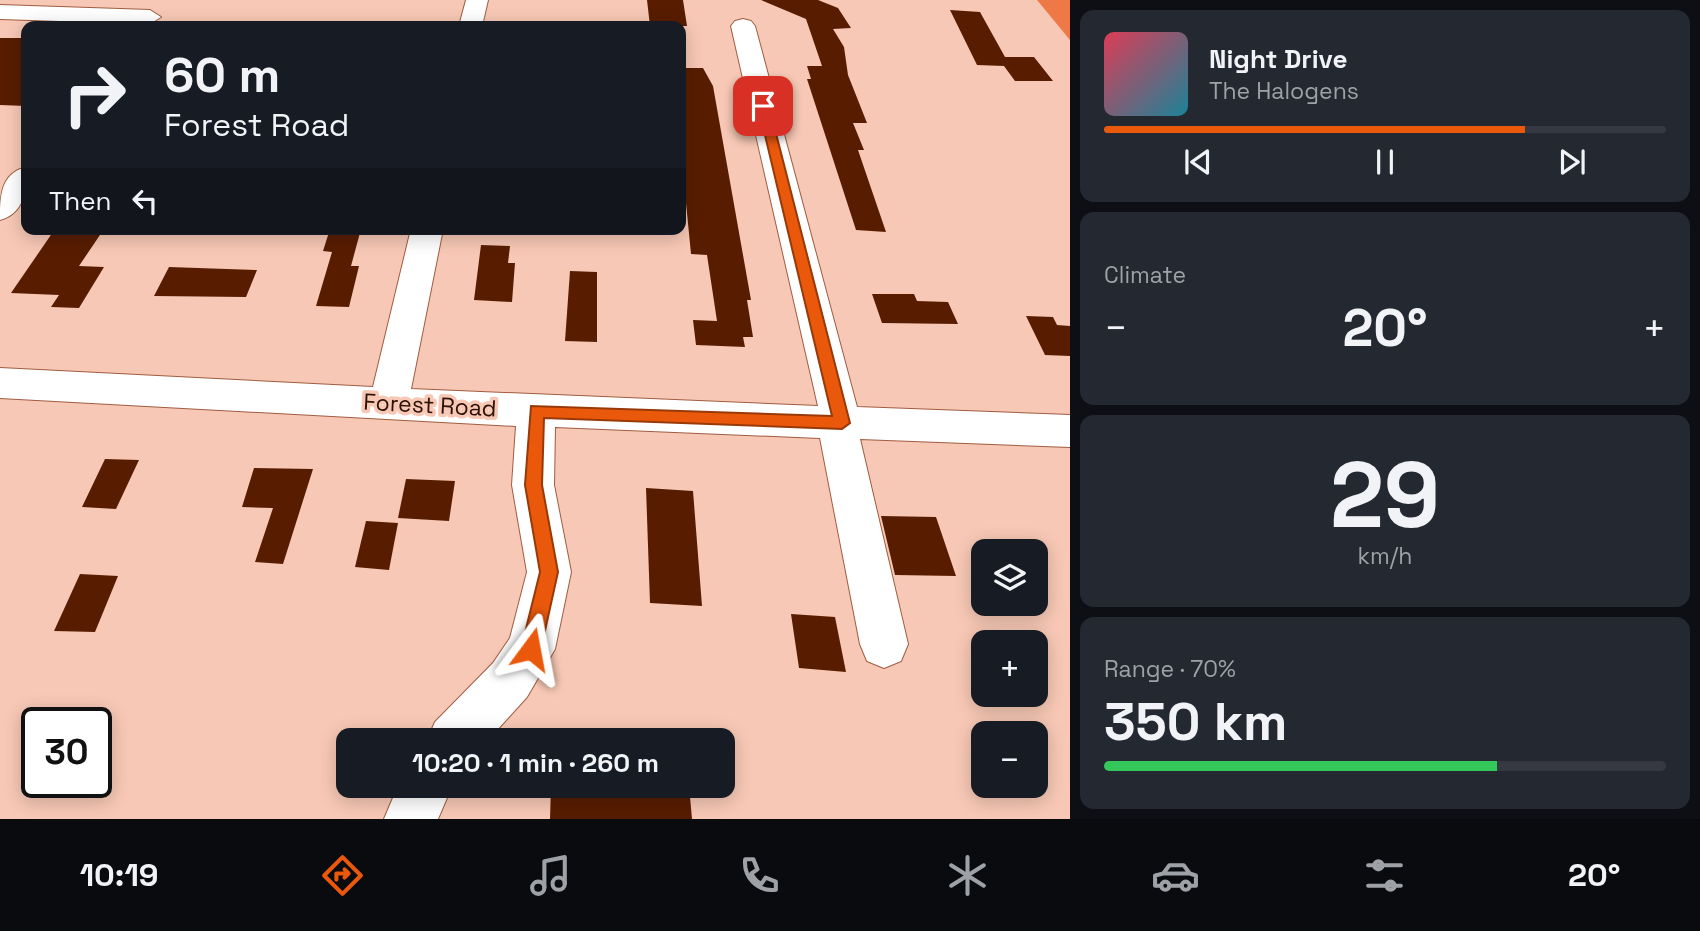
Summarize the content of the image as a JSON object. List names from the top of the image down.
{
  "streets": {
    "street": ["Forest Road"]
  },
  "page": {
    "turn": ["60 m", "Forest Road"],
    "song": ["Night Drive", "The Halogens"],
    "then": "Then",
    "tile": [
      "Climate",
      ["29", "km/h"],
      ["Range · 70%", "350 km"]
    ],
    "heat": ["−", "20°", "+"],
    "map_buttons": ["+", "−"],
    "limit": "30",
    "trip": "10:20 · 1 min · 260 m",
    "tabs": ["10:19", "20°"]
  }
}
